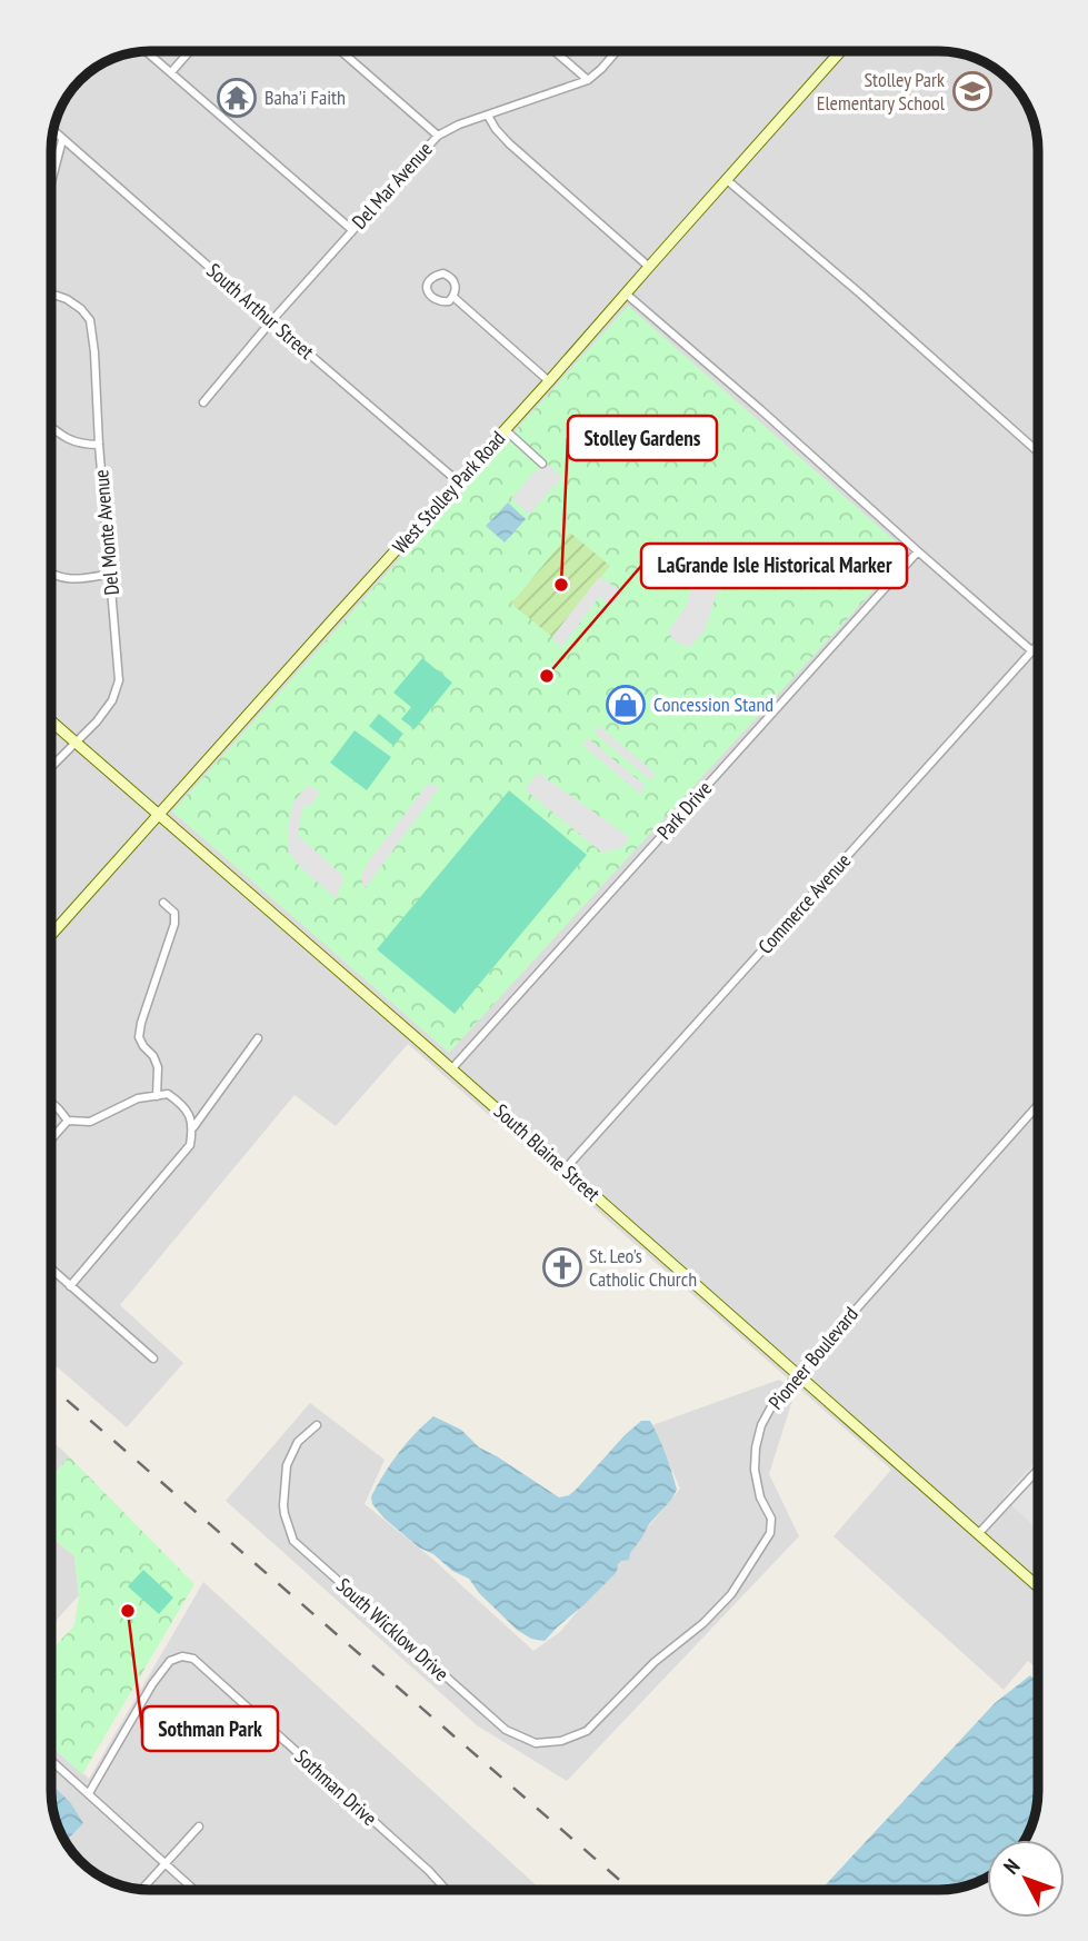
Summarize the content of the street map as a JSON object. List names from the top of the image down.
{
  "streets": {
    "street": [
      "Del Mar Avenue",
      "South Arthur Street",
      "West Stolley Park Road",
      "Del Monte Avenue",
      "Park Drive",
      "Commerce Avenue",
      "South Blaine Street",
      "Pioneer Boulevard",
      "South Wicklow Drive",
      "Sothman Drive"
    ]
  },
  "crossings": [
    ["Del Mar Avenue", "South Arthur Street"],
    ["South Arthur Street", "West Stolley Park Road"],
    ["West Stolley Park Road", "South Blaine Street"],
    ["Del Monte Avenue", "South Blaine Street"],
    ["Park Drive", "South Blaine Street"],
    ["Commerce Avenue", "South Blaine Street"],
    ["South Blaine Street", "Pioneer Boulevard"],
    ["Pioneer Boulevard", "South Wicklow Drive"]
  ],
  "places": {
    "school or university": ["Stolley Park Elementary School"],
    "temple": ["Baha'i Faith"],
    "other": ["Stolley Gardens", "LaGrande Isle Historical Marker", "Sothman Park"],
    "shop": ["Concession Stand"],
    "church": ["St. Leo's Catholic Church"]
  },
  "north": "top left"
}
